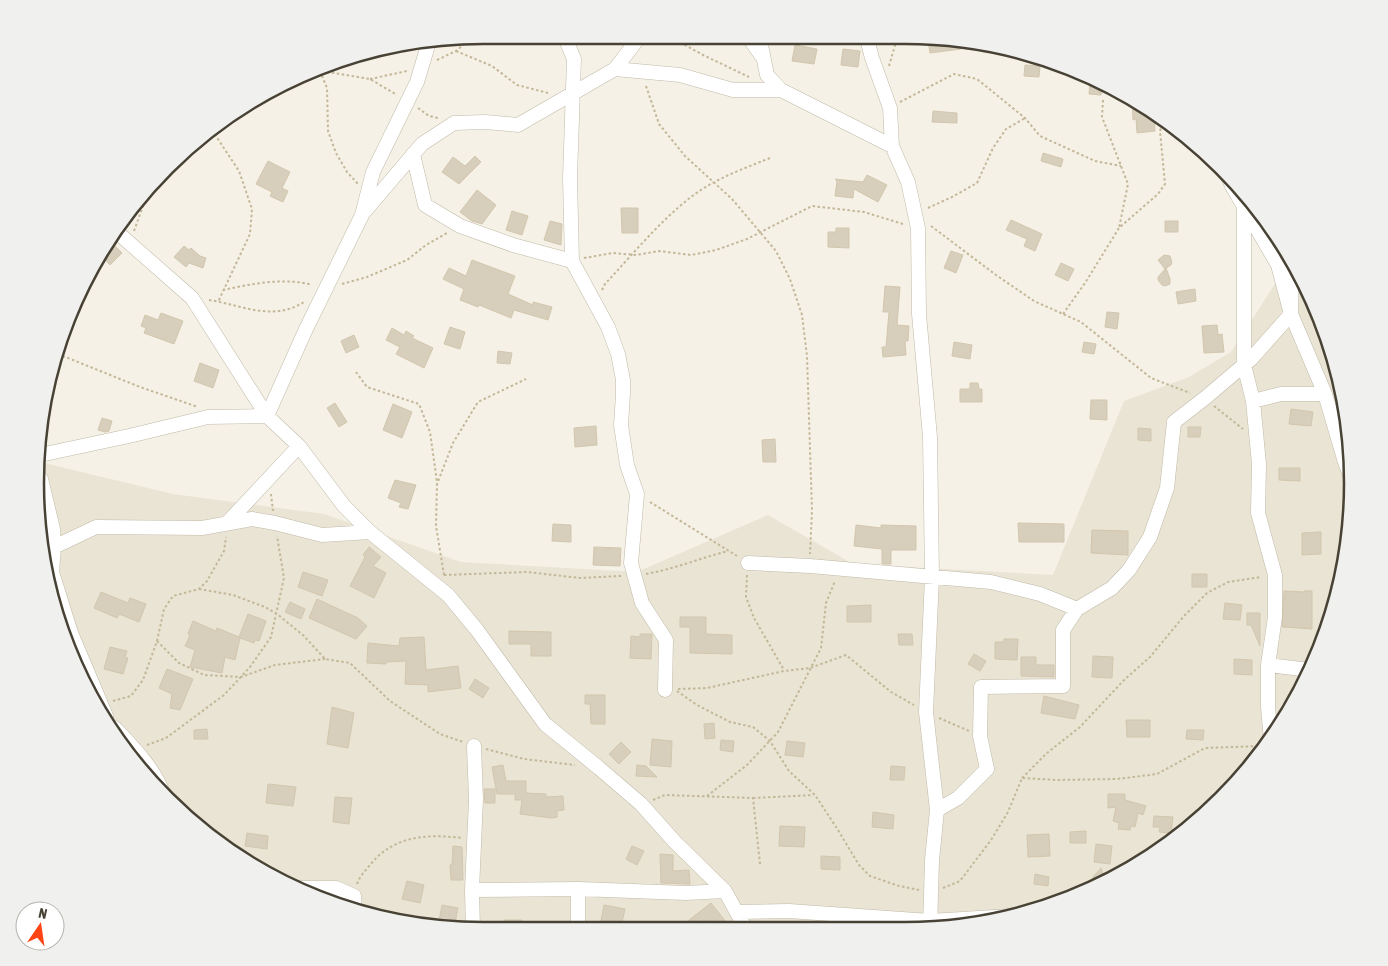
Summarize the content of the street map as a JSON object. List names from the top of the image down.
{
  "north": "top"
}
